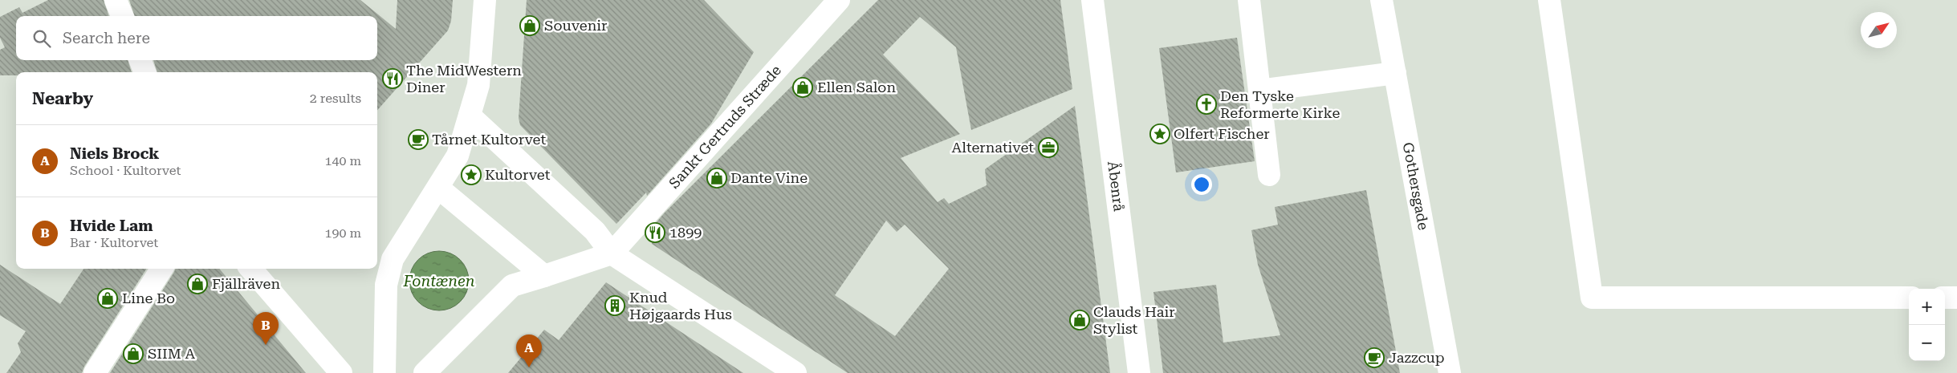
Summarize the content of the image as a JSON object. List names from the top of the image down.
{
  "streets": {
    "street": ["Sankt Gertruds Stræde", "Åbenrå", "Gothersgade"]
  },
  "water": ["Fontænen"],
  "places": {
    "shop": [
      "Souvenir",
      "Ellen Salon",
      "Dante Vine",
      "Fjällräven",
      "Line Bo",
      "Clauds Hair Stylist",
      "SIIM A"
    ],
    "restaurant": ["The MidWestern Diner", "1899"],
    "church": ["Den Tyske Reformerte Kirke"],
    "place": ["Olfert Fischer", "Kultorvet"],
    "cafe": ["Tårnet Kultorvet", "Jazzcup"],
    "office": ["Alternativet"],
    "building": ["Knud Højgaards Hus"]
  },
  "north": "top right",
  "page": {
    "search": "Search here",
    "heading": ["Nearby", "2 results"],
    "list": [
      {
        "mark": "A",
        "name": "Niels Brock",
        "note": "School · Kultorvet",
        "value": "140 m"
      },
      {
        "mark": "B",
        "name": "Hvide Lam",
        "note": "Bar · Kultorvet",
        "value": "190 m"
      }
    ],
    "map_buttons": ["+", "−"],
    "pins": ["B", "A"]
  }
}
